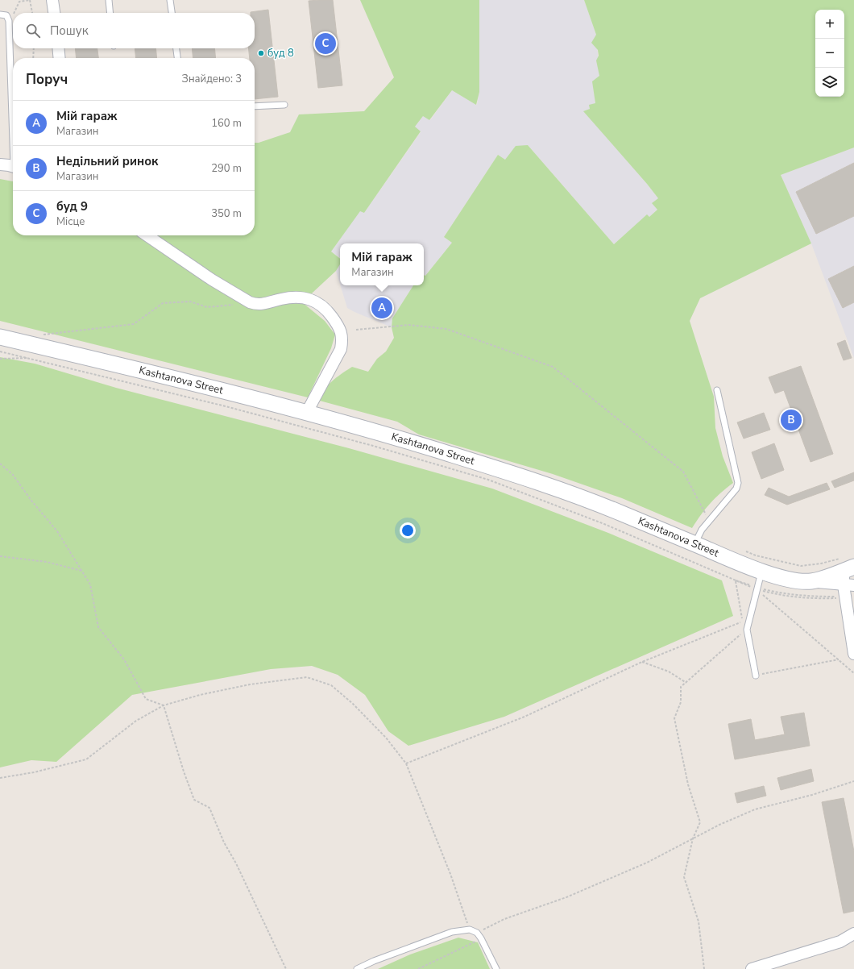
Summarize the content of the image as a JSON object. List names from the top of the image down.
{
  "streets": {
    "main road": ["Kashtanova Street"]
  },
  "places": ["буд 8"],
  "page": {
    "map_buttons": ["+", "−"],
    "search": "Пошук",
    "pins": ["C", "A", "B"],
    "heading": ["Поруч", "Знайдено: 3"],
    "list": [
      {
        "mark": "A",
        "name": "Мій гараж",
        "note": "Магазин",
        "value": "160 m"
      },
      {
        "mark": "B",
        "name": "Недільний ринок",
        "note": "Магазин",
        "value": "290 m"
      },
      {
        "mark": "C",
        "name": "буд 9",
        "note": "Місце",
        "value": "350 m"
      }
    ],
    "popup": ["Мій гараж", "Магазин"]
  }
}
